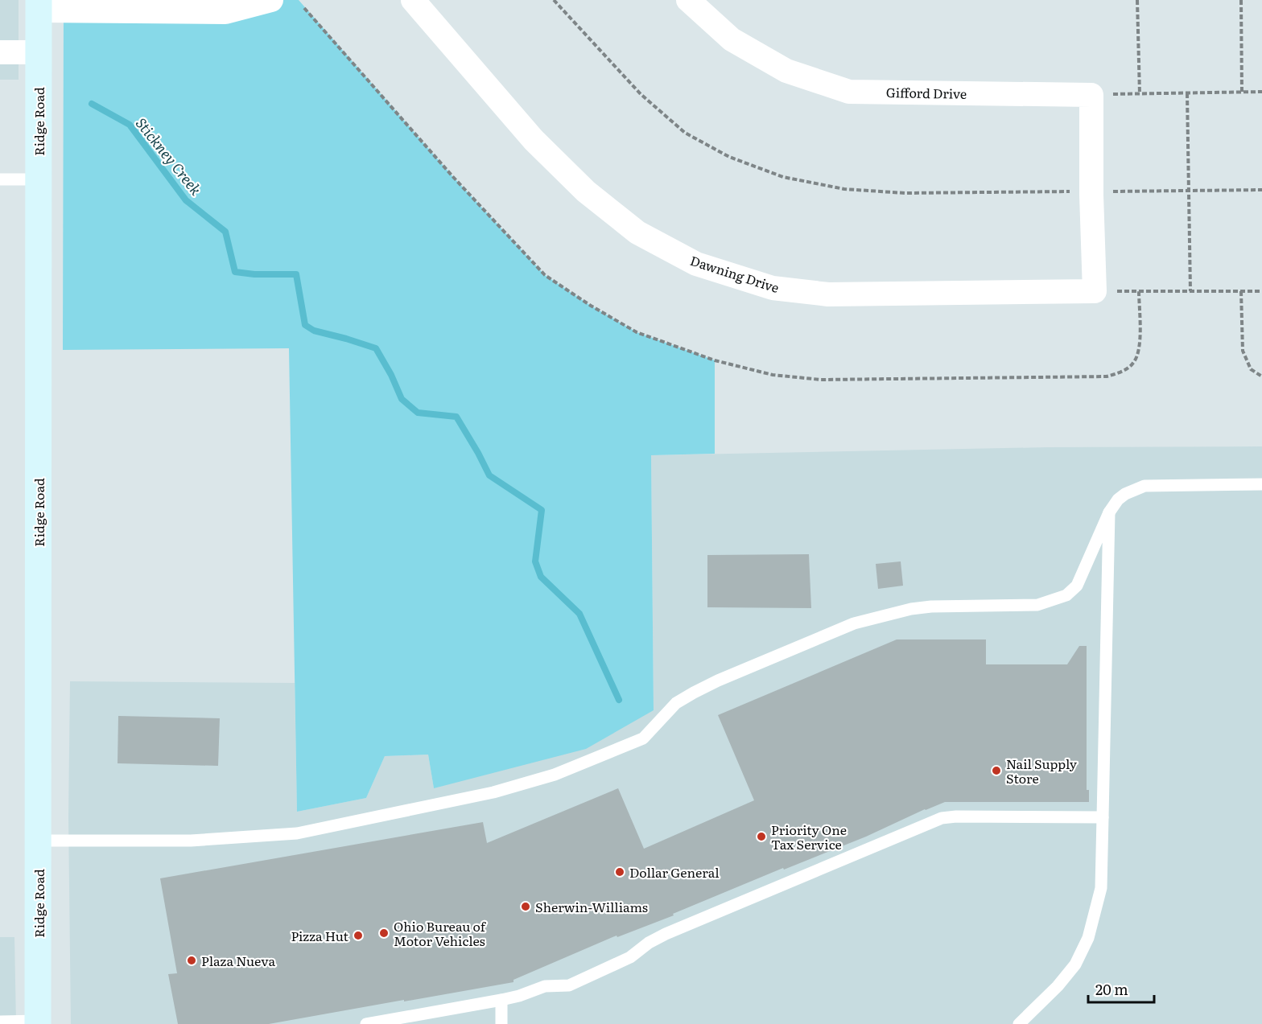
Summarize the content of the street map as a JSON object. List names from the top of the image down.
{
  "streets": {
    "main road": ["Ridge Road"],
    "street": ["Gifford Drive", "Dawning Drive"]
  },
  "water": ["Stickney Creek"],
  "places": [
    "Nail Supply Store",
    "Priority One Tax Service",
    "Dollar General",
    "Sherwin-Williams",
    "Ohio Bureau of Motor Vehicles",
    "Pizza Hut",
    "Plaza Nueva"
  ],
  "scale_bar": "20 m"
}
